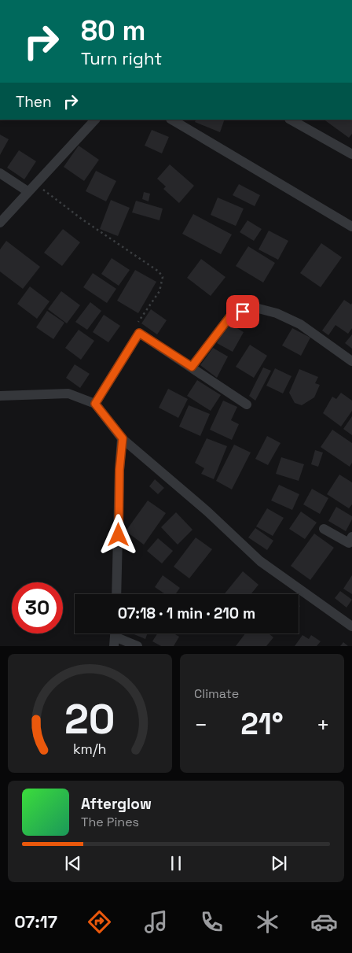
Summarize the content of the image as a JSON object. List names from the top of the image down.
{
  "page": {
    "turn": ["80 m", "Turn right"],
    "then": "Then",
    "limit": "30",
    "trip": "07:18 · 1 min · 210 m",
    "tile": "Climate",
    "heat": ["−", "21°", "+"],
    "song": ["Afterglow", "The Pines"],
    "tabs": "07:17",
    "gauge": ["20", "km/h"]
  }
}
